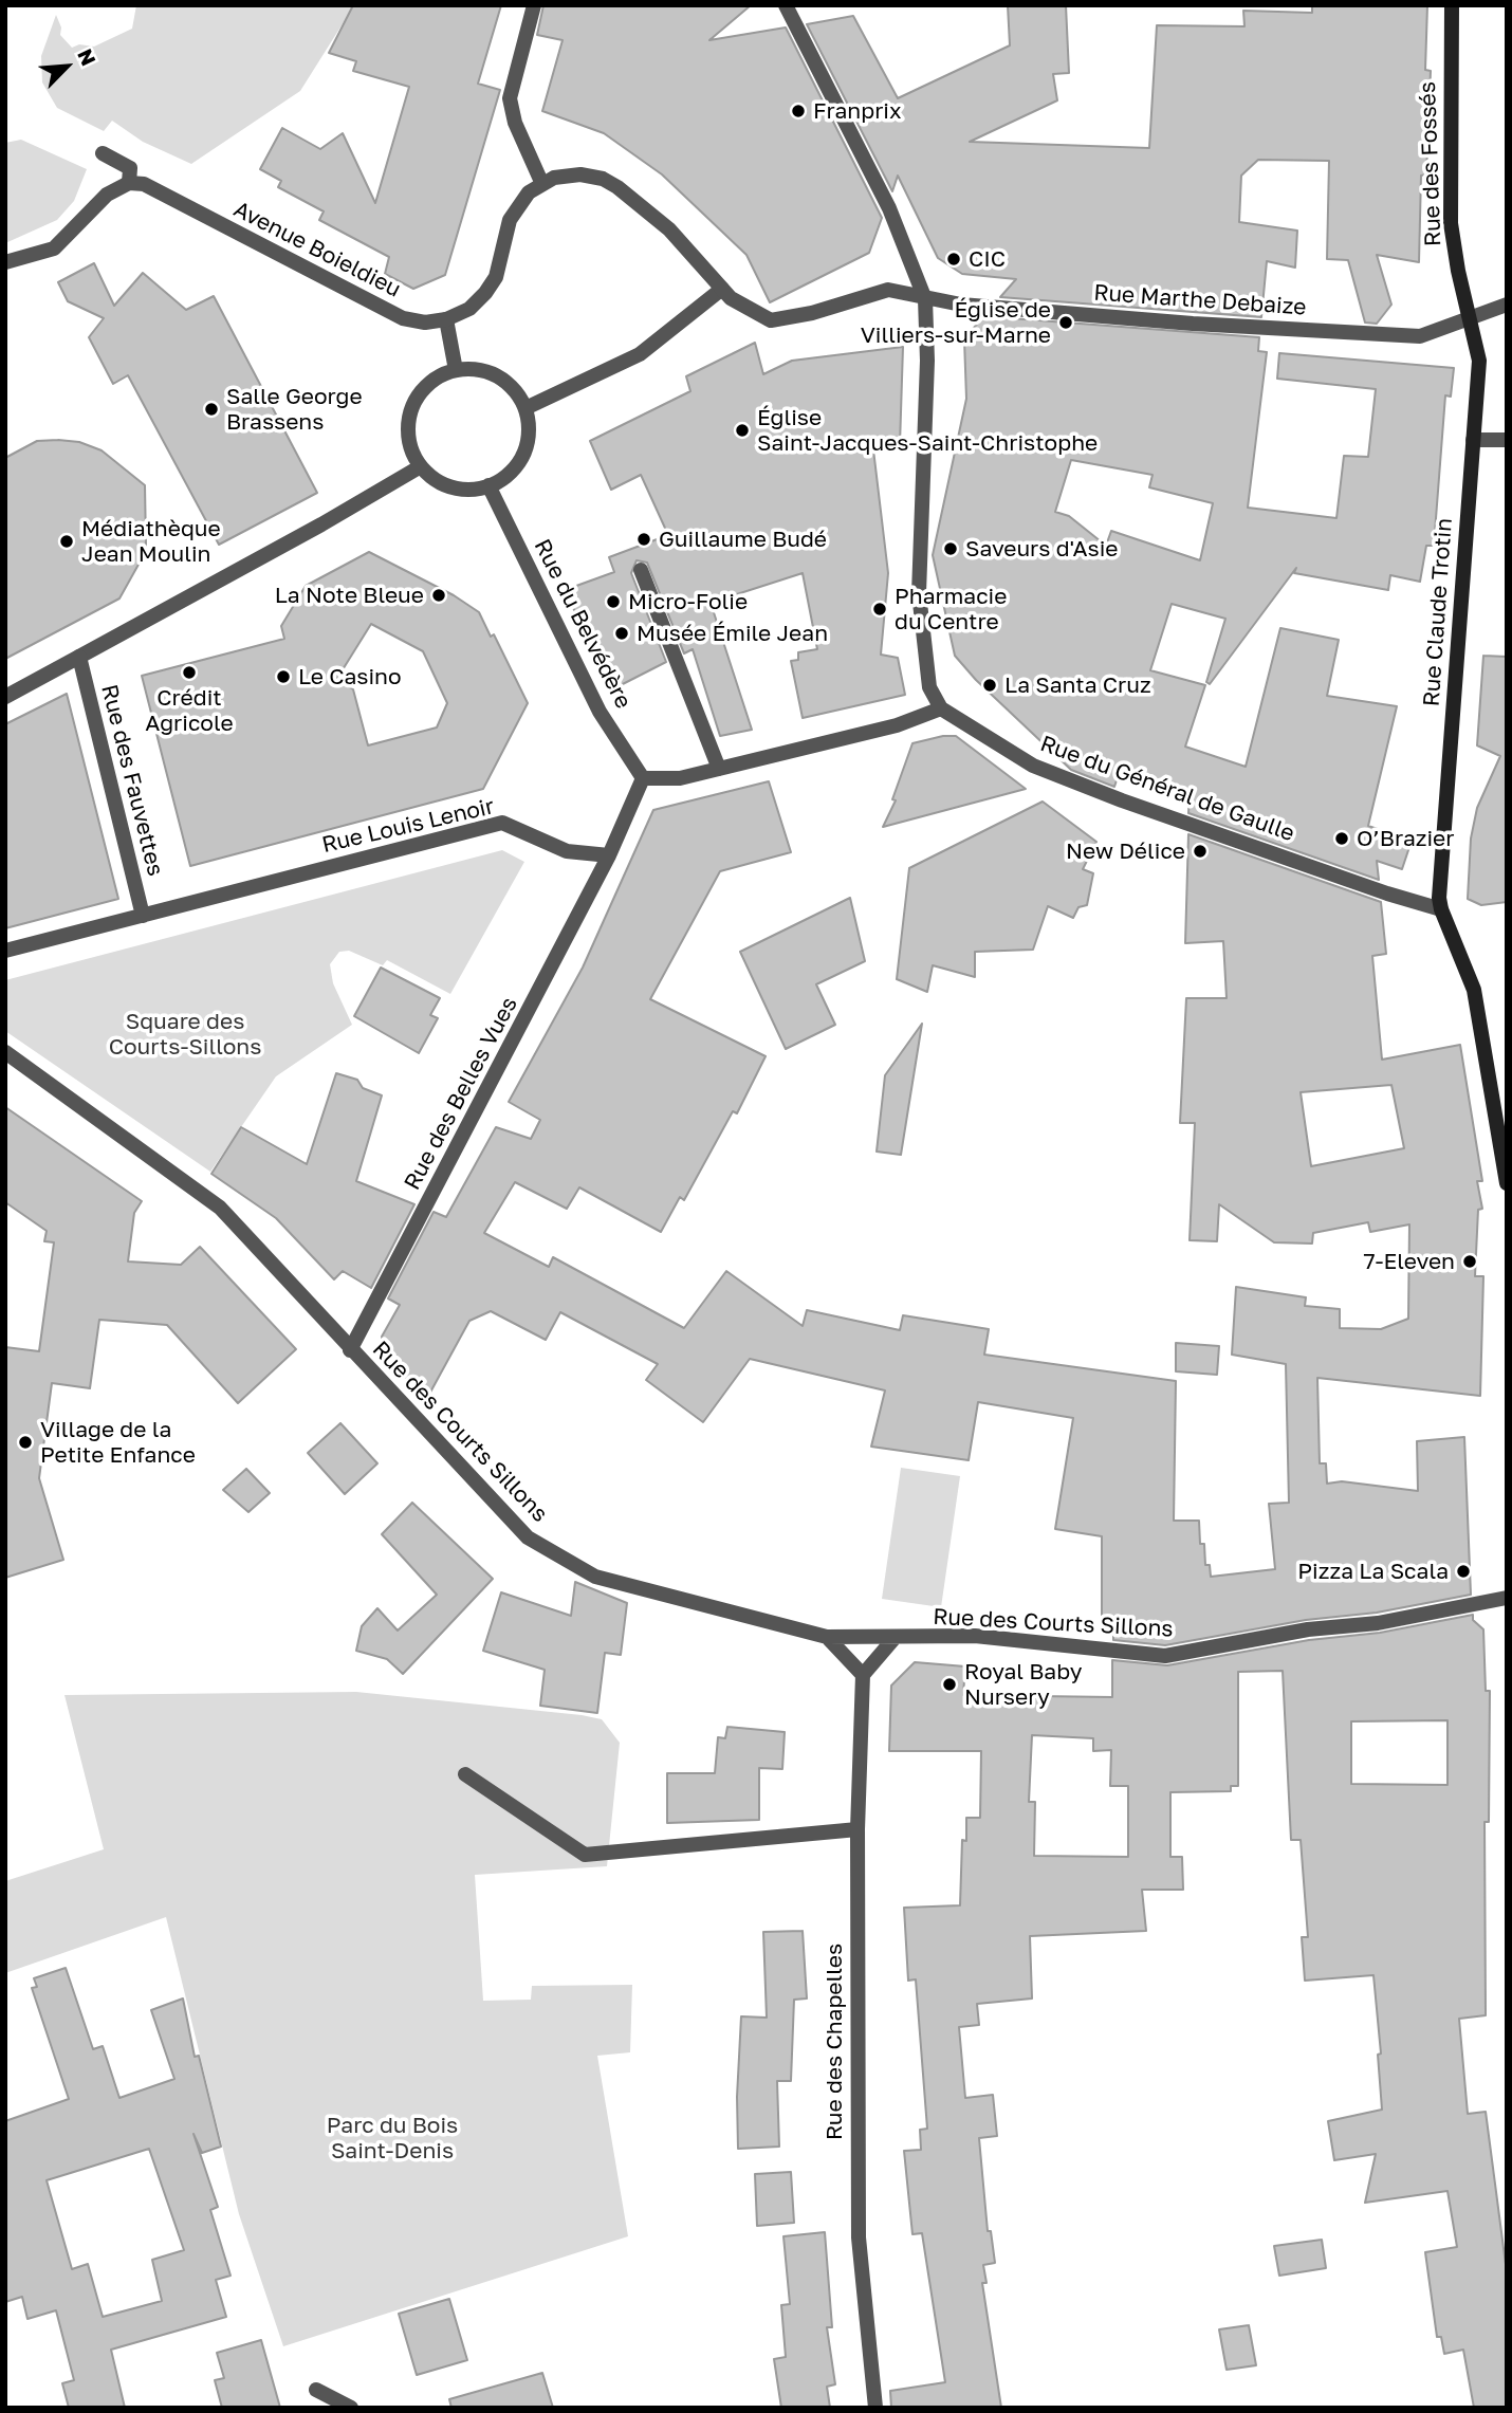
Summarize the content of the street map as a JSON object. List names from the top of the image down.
{
  "streets": {
    "main road": ["Rue des Fossés", "Rue Claude Trotin"],
    "street": [
      "Avenue Boieldieu",
      "Rue Marthe Debaize",
      "Rue du Belvédère",
      "Rue des Fauvettes",
      "Rue du Général de Gaulle",
      "Rue Louis Lenoir",
      "Rue des Belles Vues",
      "Rue des Courts Sillons",
      "Rue des Chapelles"
    ]
  },
  "crossings": [
    ["Rue des Fossés", "Rue Marthe Debaize"],
    ["Rue des Fossés", "Rue Claude Trotin"],
    ["Rue Marthe Debaize", "Rue Claude Trotin"],
    ["Rue Claude Trotin", "Rue du Général de Gaulle"],
    ["Rue des Fauvettes", "Rue Louis Lenoir"],
    ["Rue Louis Lenoir", "Rue des Belles Vues"],
    ["Rue des Belles Vues", "Rue des Courts Sillons"]
  ],
  "parks": ["Square des Courts-Sillons", "Parc du Bois Saint-Denis"],
  "places": [
    "Franprix",
    "CIC",
    "Église de Villiers-sur-Marne",
    "Salle George Brassens",
    "Église Saint-Jacques-Saint-Christophe",
    "Guillaume Budé",
    "Médiathèque Jean Moulin",
    "Saveurs d'Asie",
    "La Note Bleue",
    "Micro-Folie",
    "Pharmacie du Centre",
    "Musée Émile Jean",
    "Crédit Agricole",
    "Le Casino",
    "La Santa Cruz",
    "O’Brazier",
    "New Délice",
    "7-Eleven",
    "Village de la Petite Enfance",
    "Pizza La Scala",
    "Royal Baby Nursery"
  ],
  "north": "top right"
}
